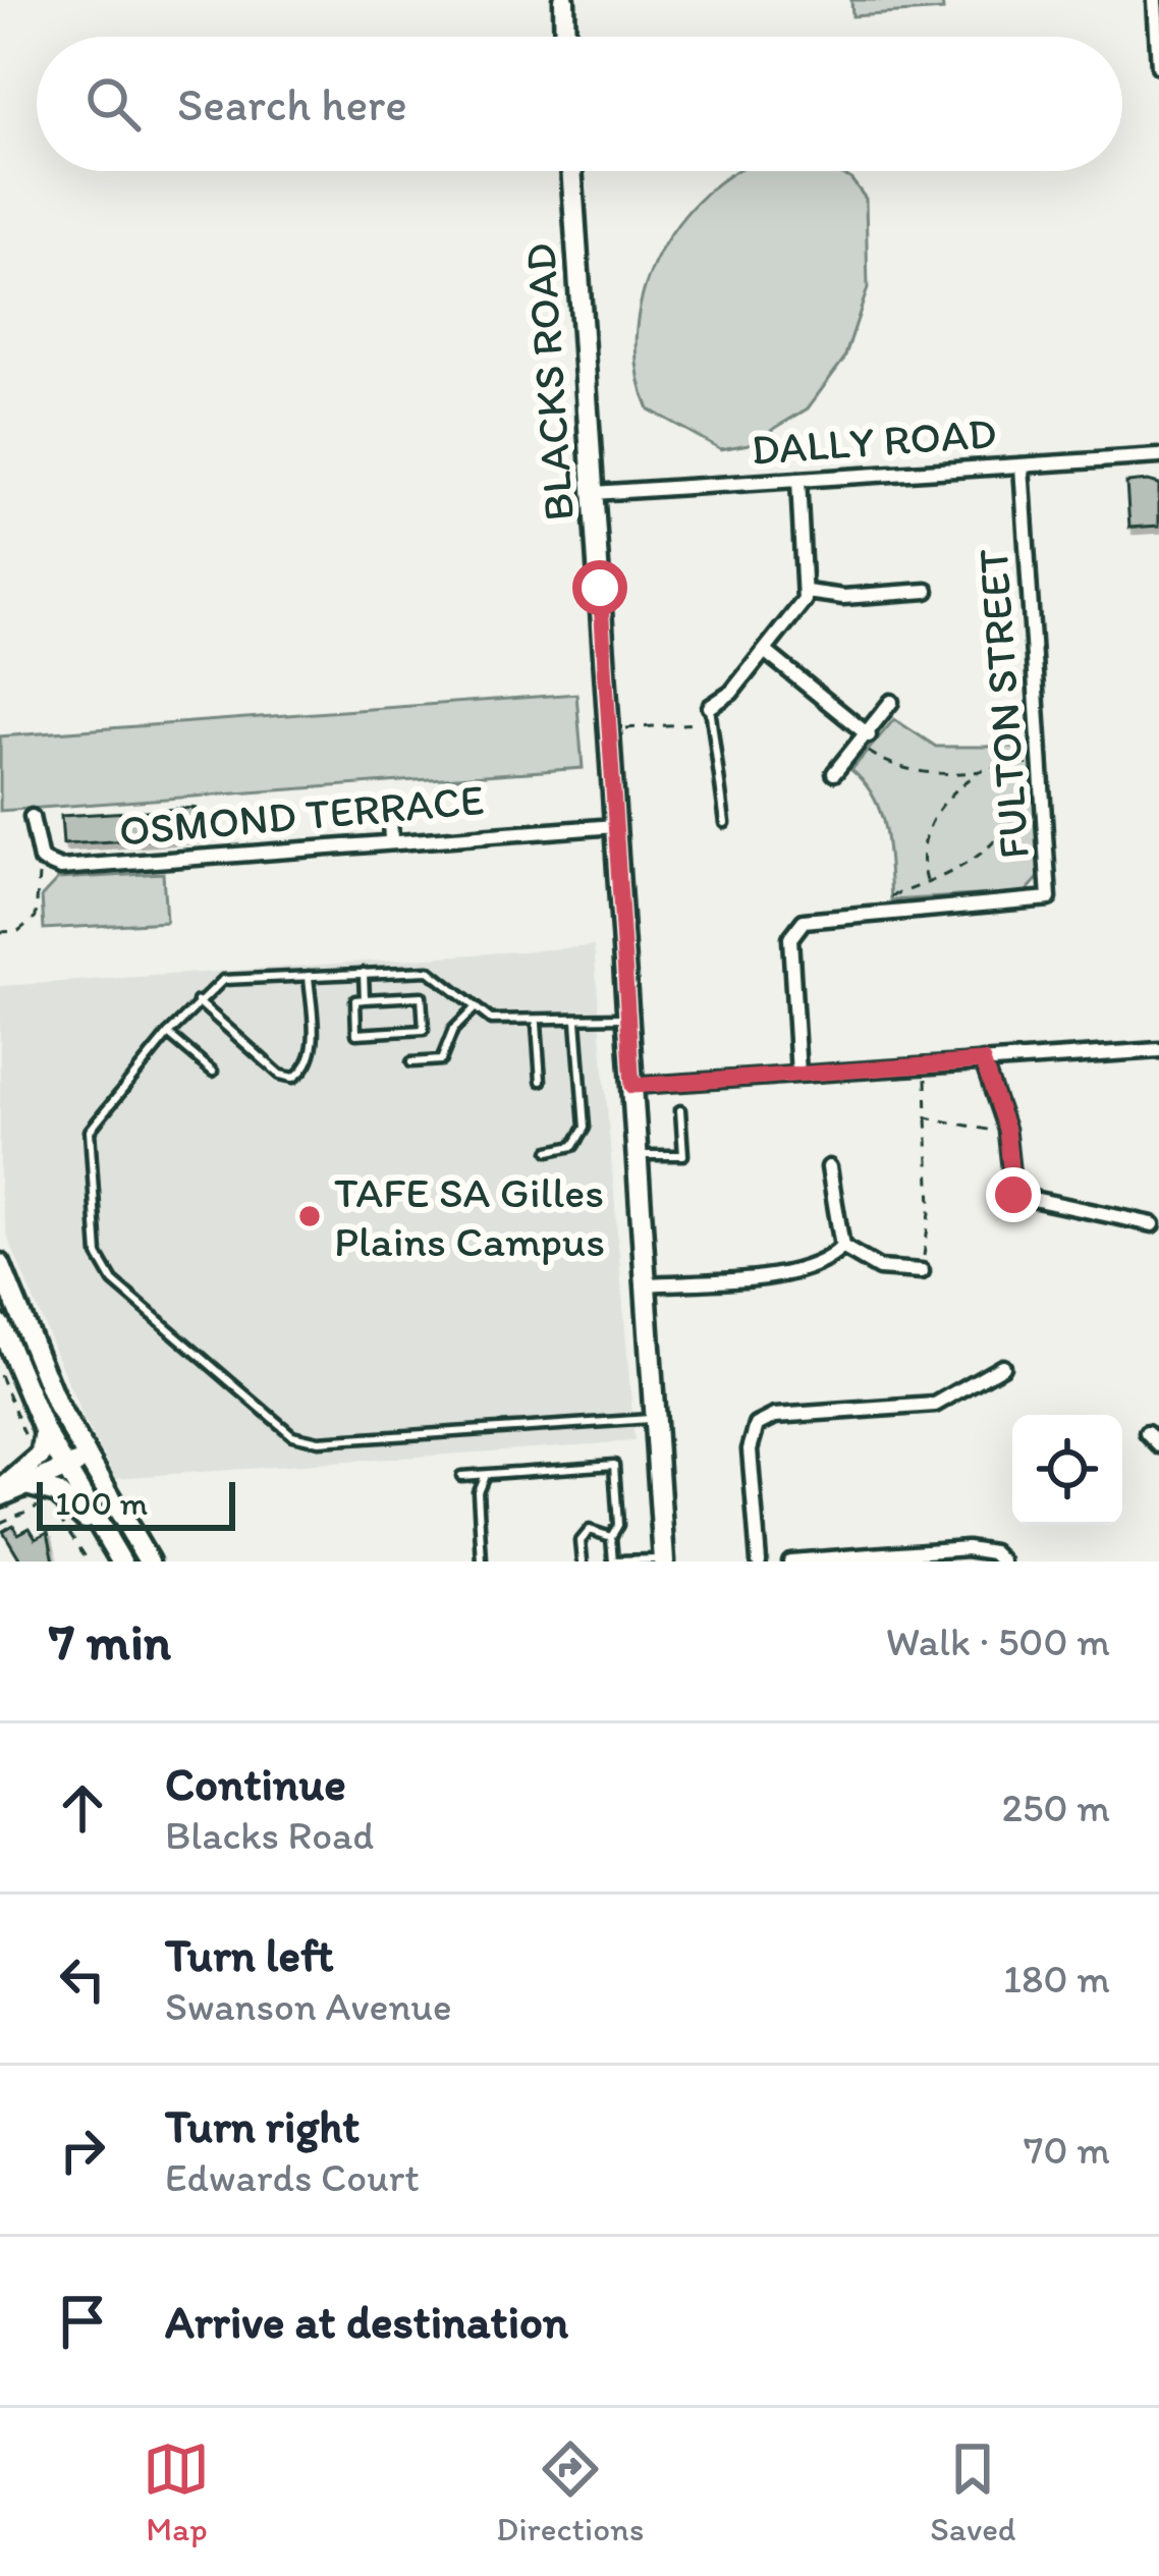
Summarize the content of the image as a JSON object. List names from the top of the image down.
{
  "streets": {
    "street": [
      "BLACKS ROAD",
      "DALLY ROAD",
      "FULTON STREET",
      "OSMOND TERRACE"
    ]
  },
  "crossings": [
    ["BLACKS ROAD", "DALLY ROAD"],
    ["BLACKS ROAD", "OSMOND TERRACE"],
    ["DALLY ROAD", "FULTON STREET"]
  ],
  "places": ["TAFE SA Gilles Plains Campus"],
  "scale_bar": "100 m",
  "page": {
    "search": "Search here",
    "scale": "100 m",
    "heading": ["7 min", "Walk · 500 m"],
    "list": [
      ["Continue", "Blacks Road", "250 m"],
      ["Turn left", "Swanson Avenue", "180 m"],
      ["Turn right", "Edwards Court", "70 m"],
      "Arrive at destination"
    ],
    "nav": ["Map", "Directions", "Saved"]
  }
}
